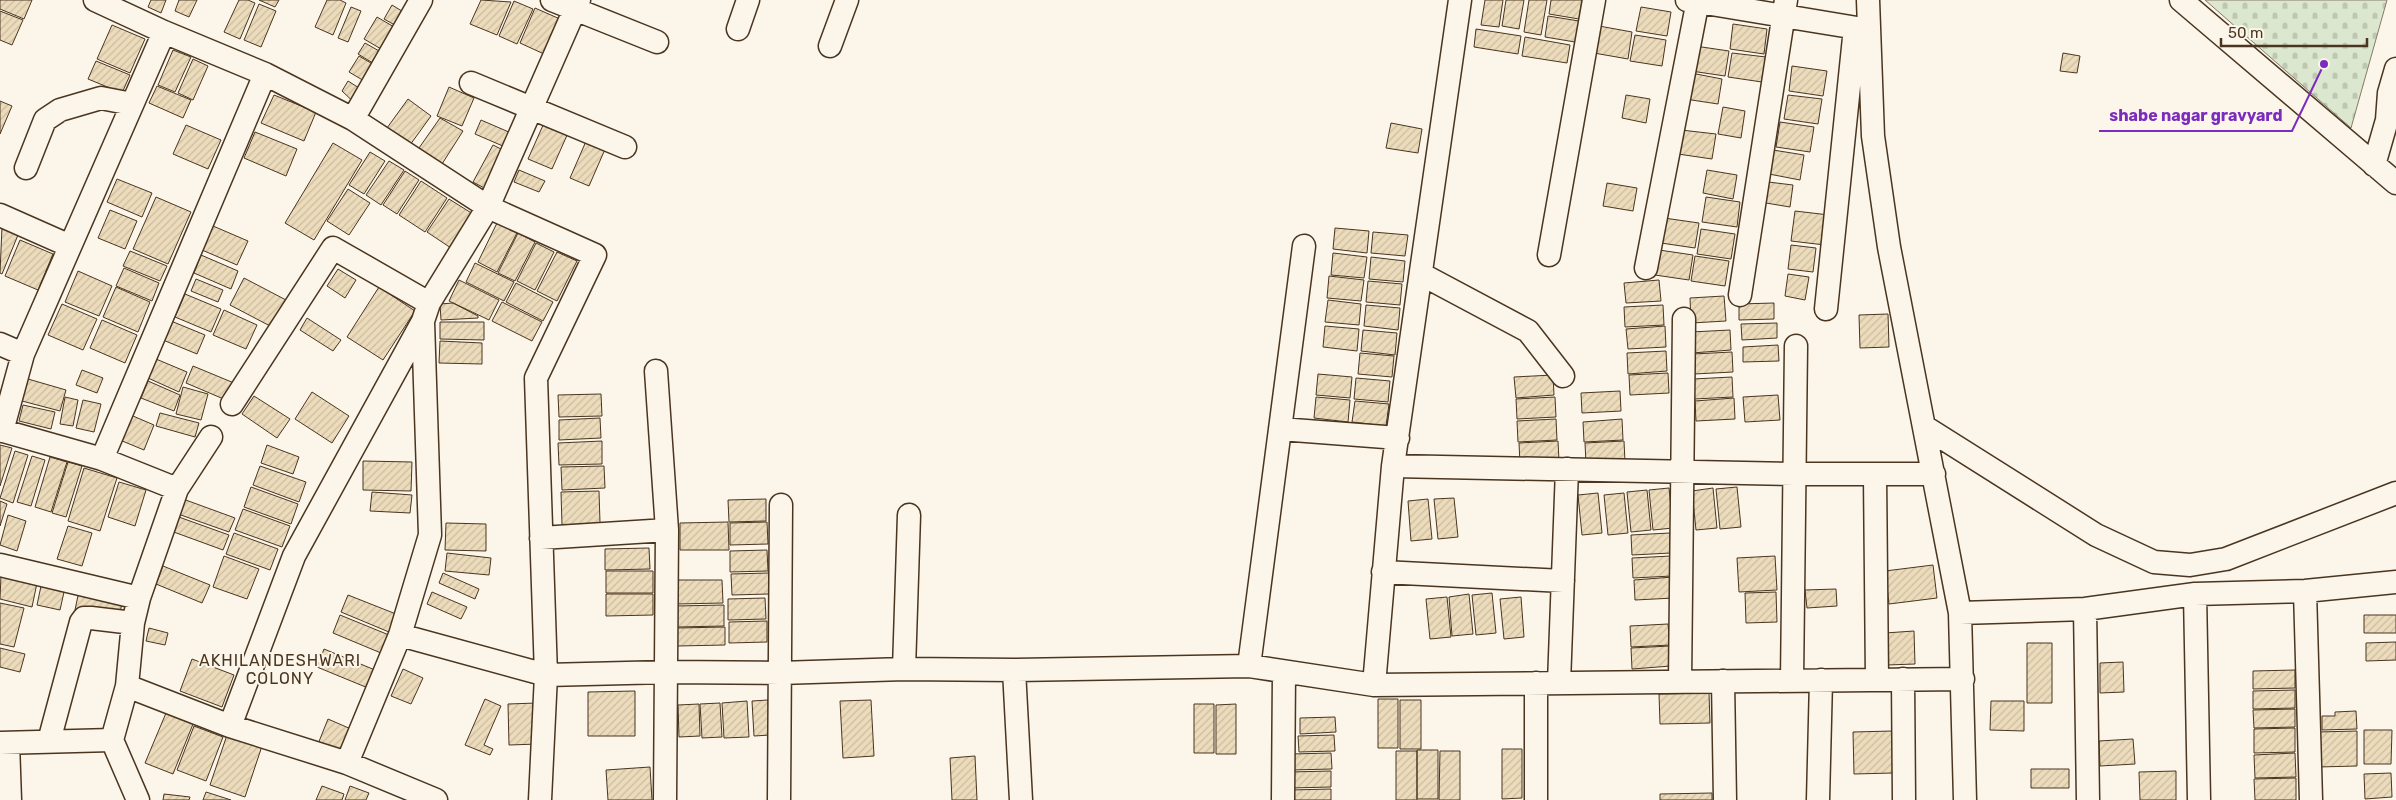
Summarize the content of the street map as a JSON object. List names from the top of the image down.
{
  "districts": ["AKHILANDESHWARI COLONY"],
  "places": ["shabe nagar gravyard"],
  "scale_bar": "50 m"
}
